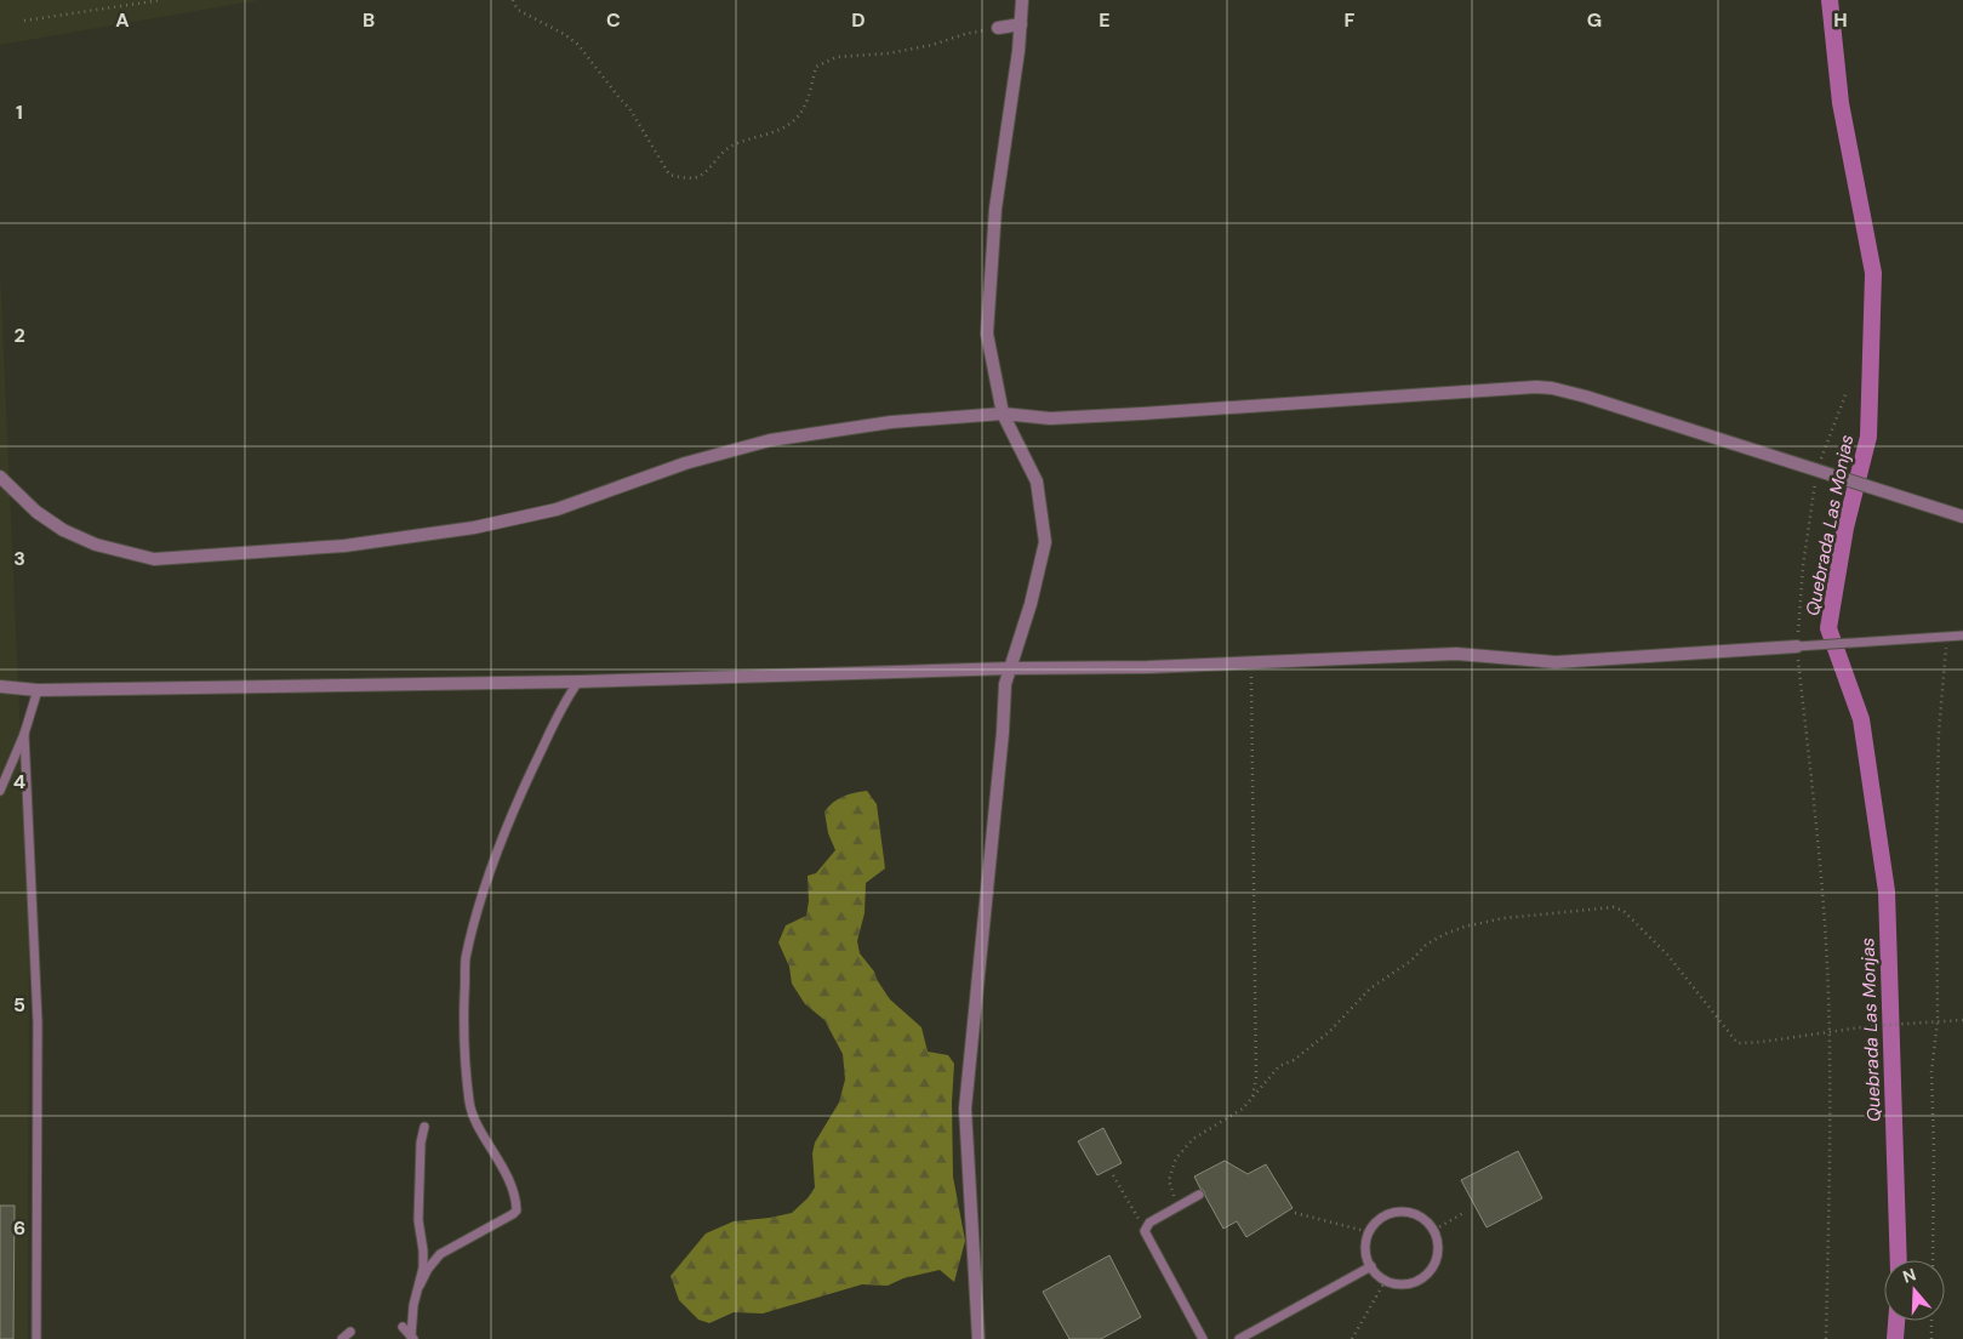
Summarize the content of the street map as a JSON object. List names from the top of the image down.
{
  "water": ["Quebrada Las Monjas"],
  "north": "top",
  "grid": {
    "columns": [
      "A",
      "B",
      "C",
      "D",
      "E",
      "F",
      "G",
      "H"
    ],
    "rows": [
      "1",
      "2",
      "3",
      "4",
      "5",
      "6"
    ]
  }
}
